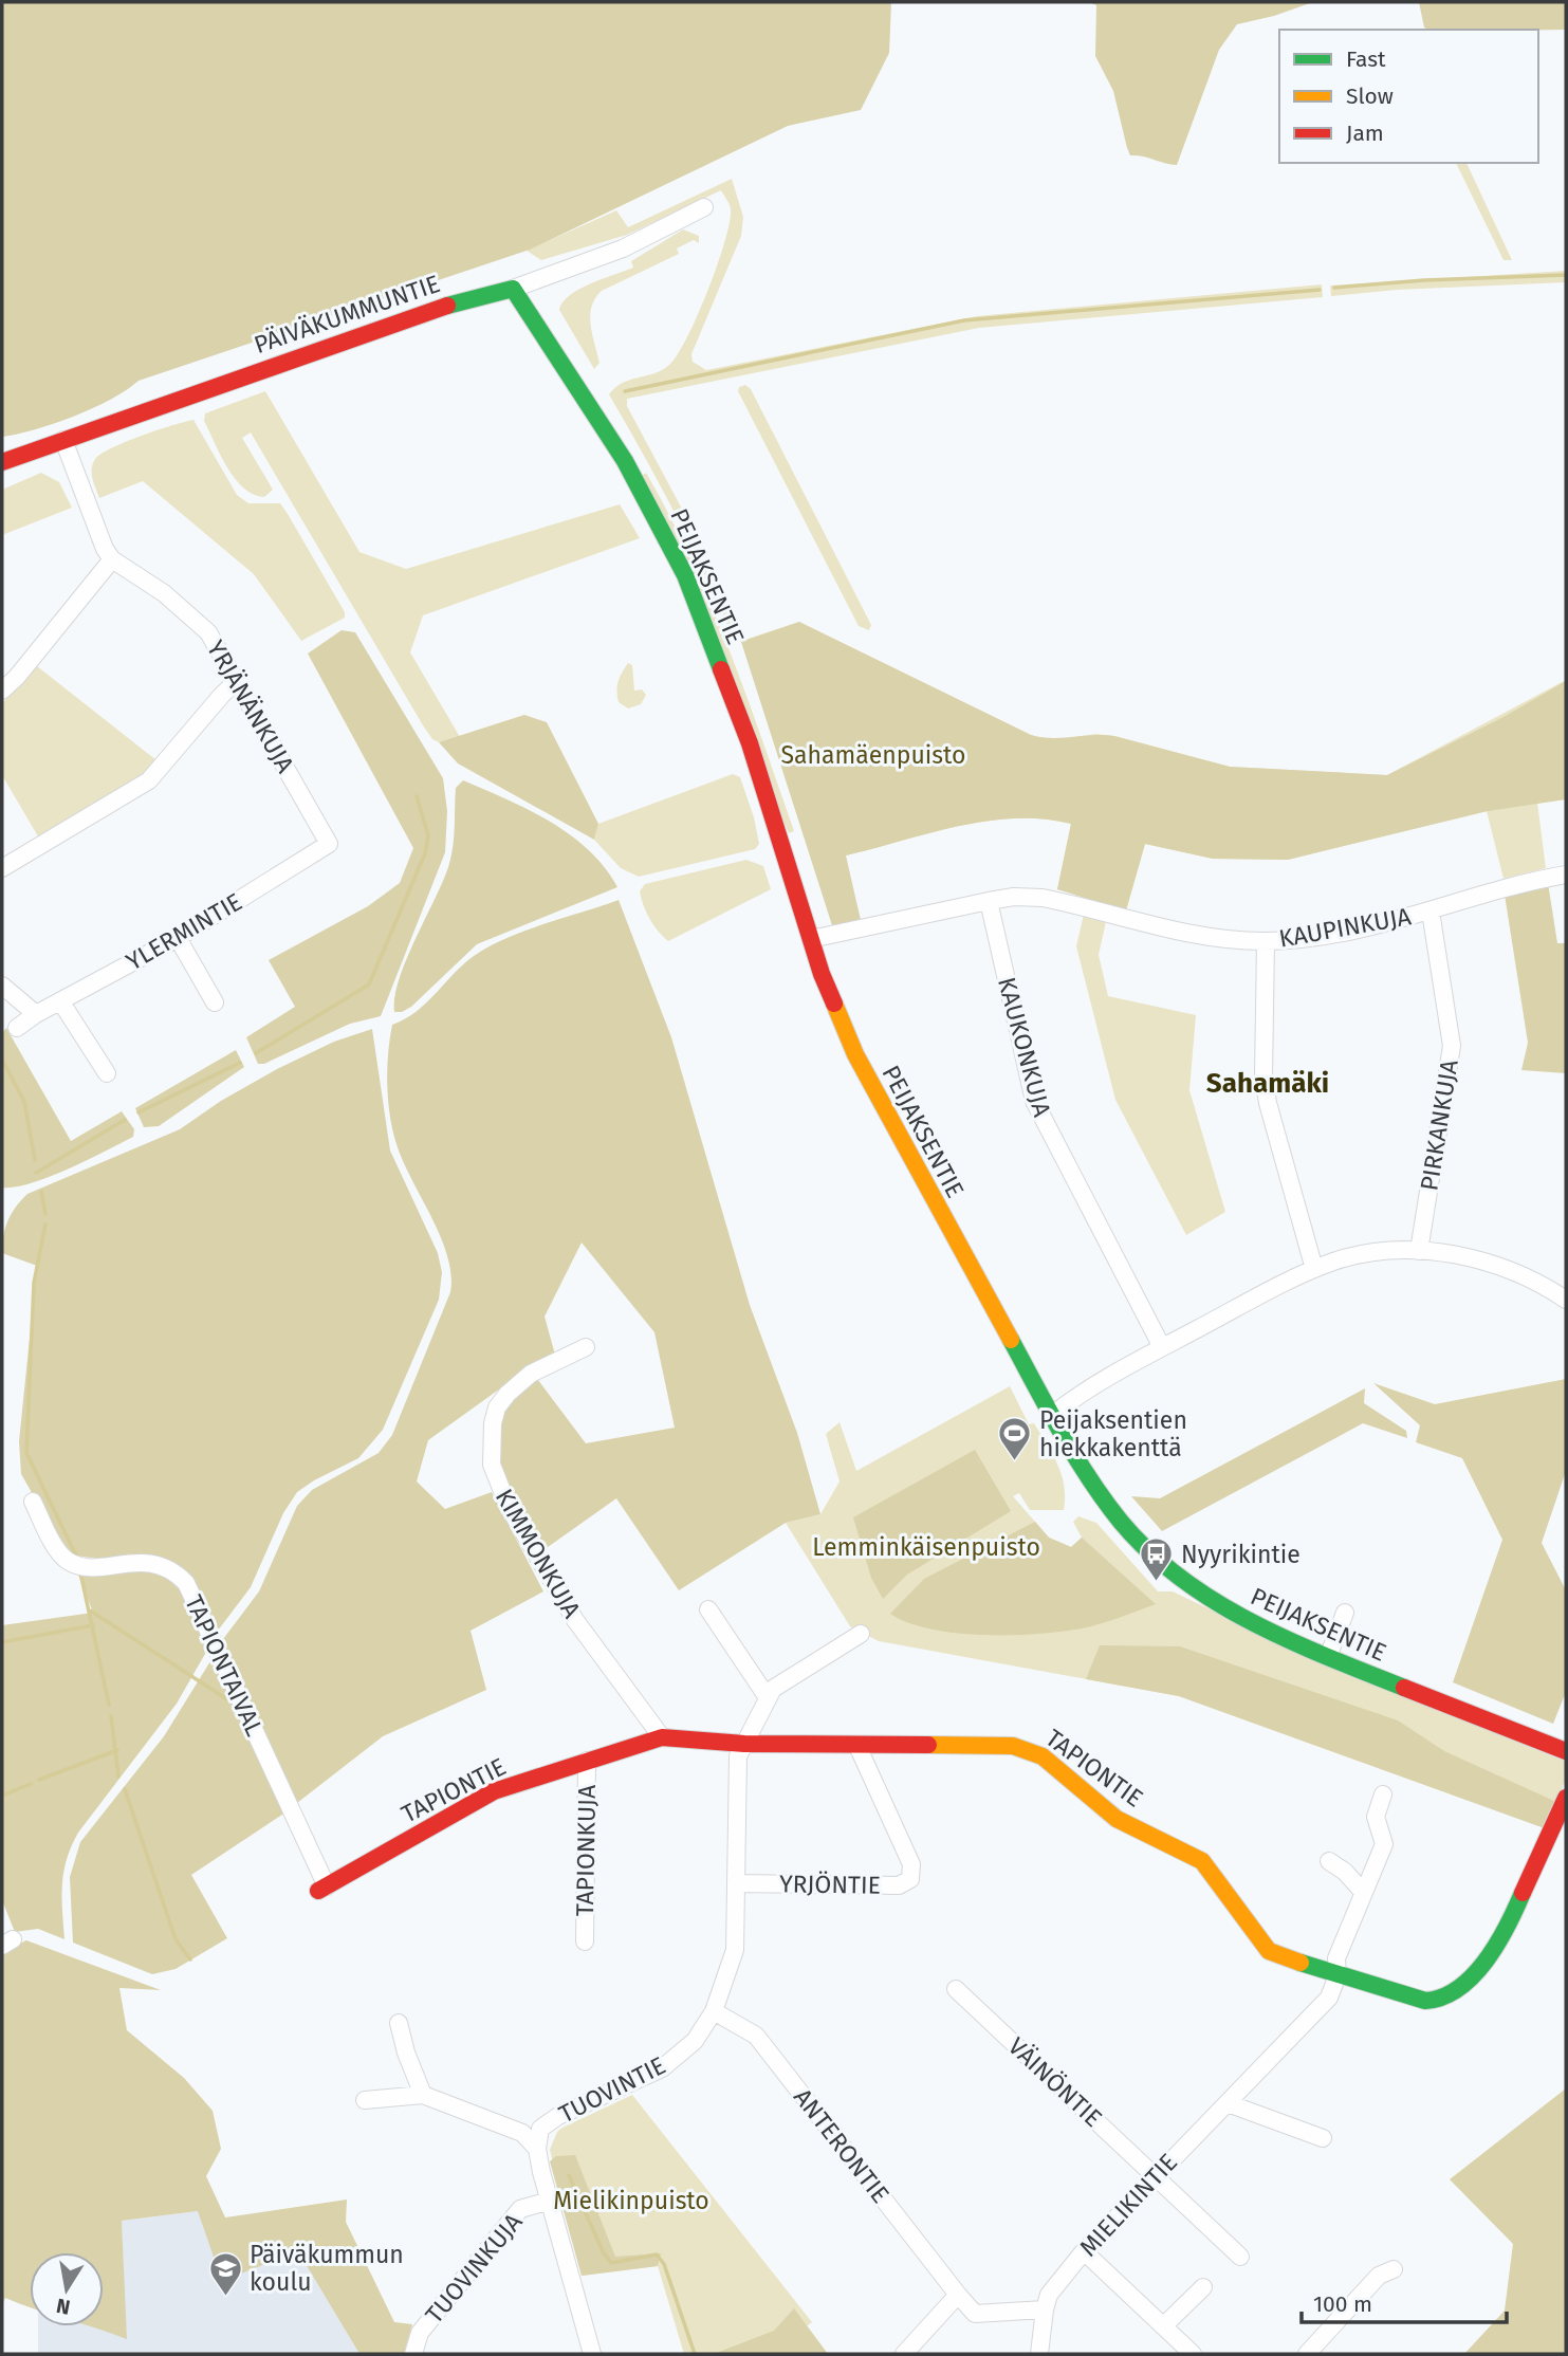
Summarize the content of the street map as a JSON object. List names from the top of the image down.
{
  "streets": {
    "street": [
      "PÄIVÄKUMMUNTIE",
      "PEIJAKSENTIE",
      "YRJÄNÄNKUJA",
      "KAUPINKUJA",
      "YLERMINTIE",
      "KAUKONKUJA",
      "PIRKANKUJA",
      "KIMMONKUJA",
      "TAPIONTAIVAL",
      "TAPIONTIE",
      "TAPIONKUJA",
      "YRJÖNTIE",
      "VÄINÖNTIE",
      "TUOVINTIE",
      "ANTERONTIE",
      "MIELIKINTIE",
      "TUOVINKUJA"
    ]
  },
  "crossings": [
    ["PÄIVÄKUMMUNTIE", "PEIJAKSENTIE"],
    ["PÄIVÄKUMMUNTIE", "YRJÄNÄNKUJA"],
    ["YRJÄNÄNKUJA", "YLERMINTIE"],
    ["KAUPINKUJA", "KAUKONKUJA"],
    ["KAUPINKUJA", "PIRKANKUJA"],
    ["KIMMONKUJA", "TAPIONTIE"],
    ["TAPIONTAIVAL", "TAPIONTIE"],
    ["TAPIONTIE", "TAPIONKUJA"],
    ["TAPIONTIE", "YRJÖNTIE"],
    ["TAPIONTIE", "TUOVINTIE"],
    ["TAPIONTIE", "MIELIKINTIE"],
    ["YRJÖNTIE", "TUOVINTIE"],
    ["VÄINÖNTIE", "MIELIKINTIE"],
    ["TUOVINTIE", "ANTERONTIE"]
  ],
  "districts": ["Sahamäki"],
  "parks": ["Sahamäenpuisto", "Lemminkäisenpuisto", "Mielikinpuisto"],
  "places": {
    "sports": ["Peijaksentien hiekkakenttä"],
    "bus stop": ["Nyyrikintie"],
    "school or university": ["Päiväkummun koulu"]
  },
  "legend": ["Fast", "Slow", "Jam"],
  "scale_bar": "100 m",
  "north": "bottom"
}
